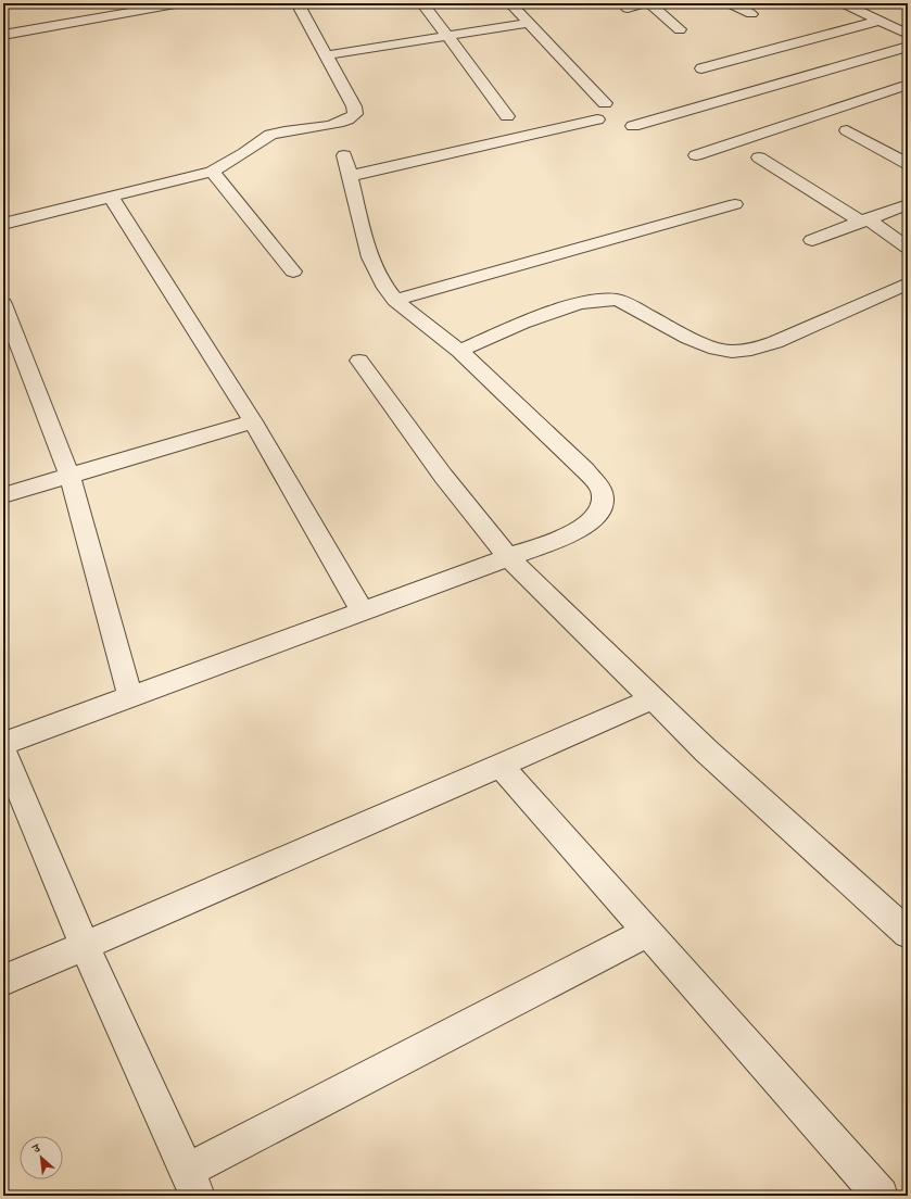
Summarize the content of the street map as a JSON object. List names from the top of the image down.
{
  "north": "top left"
}
